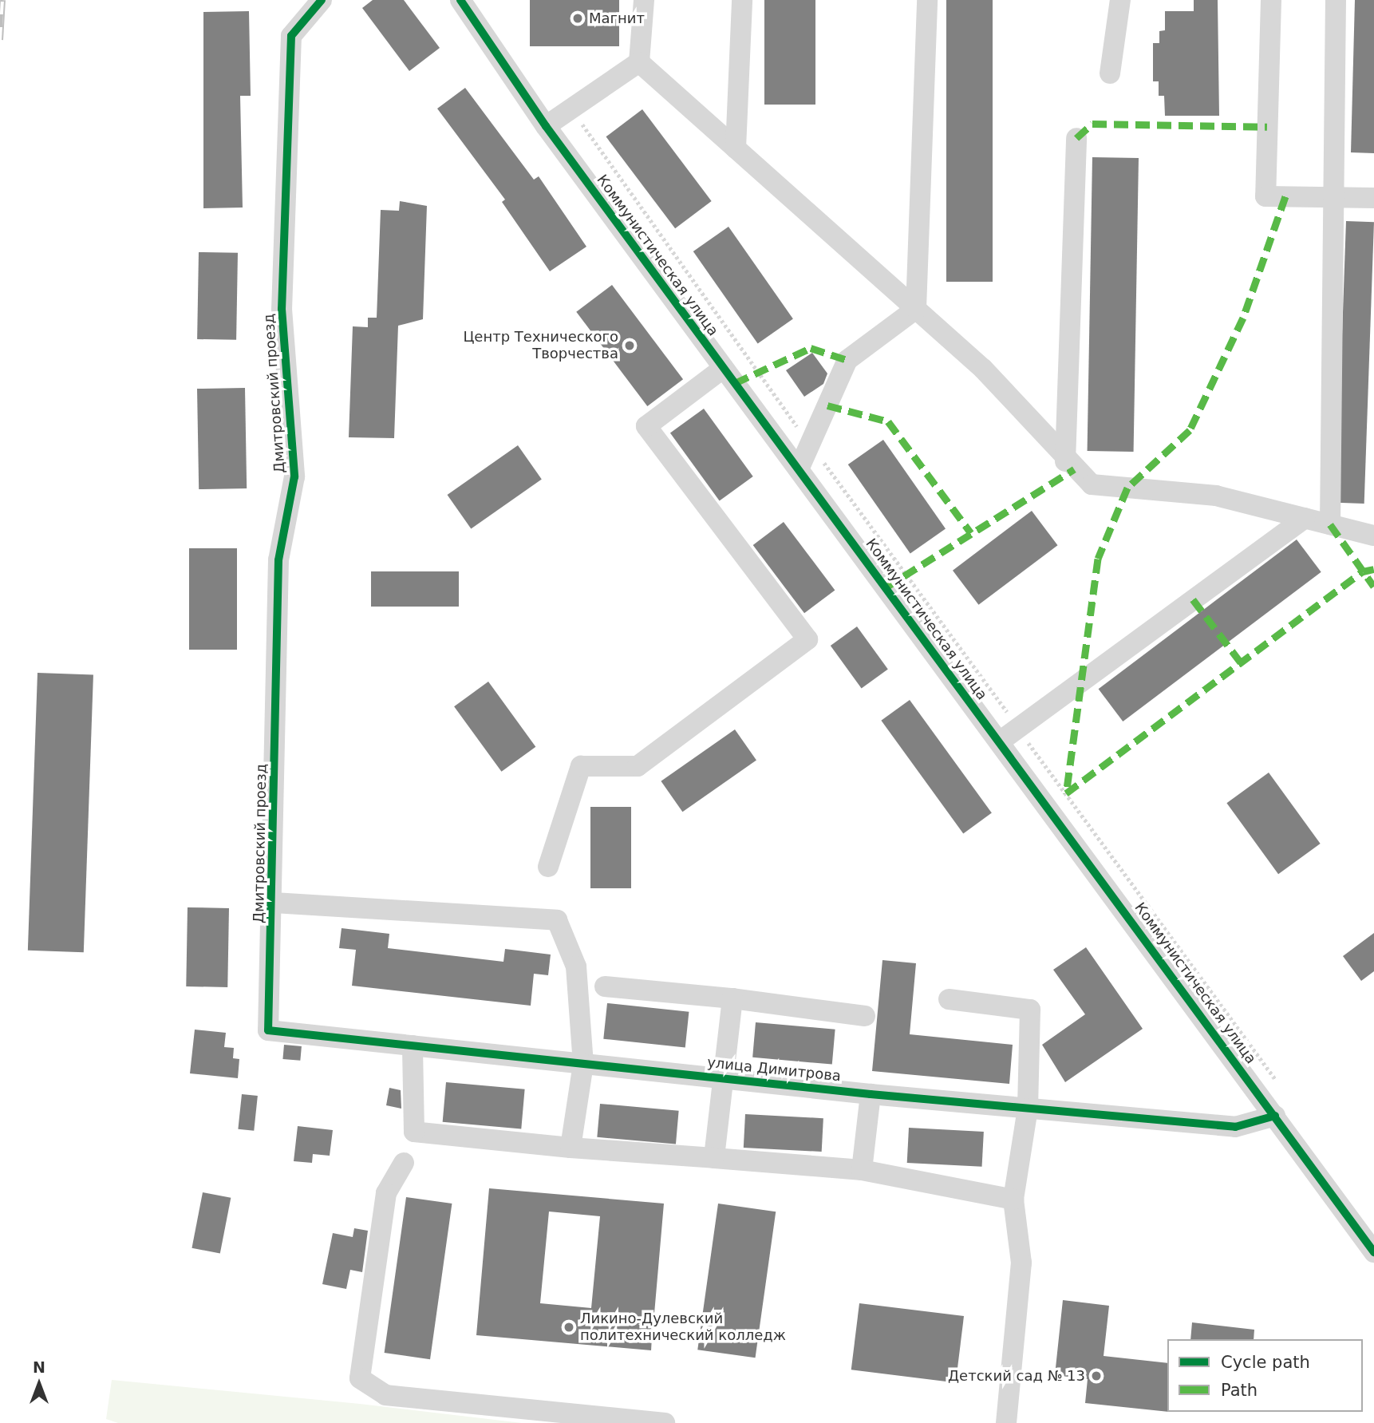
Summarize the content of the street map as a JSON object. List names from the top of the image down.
{
  "streets": {
    "street": ["Коммунистическая улица", "Дмитровский проезд", "улица Димитрова"]
  },
  "crossings": [
    ["Коммунистическая улица", "улица Димитрова"],
    ["Дмитровский проезд", "улица Димитрова"]
  ],
  "places": [
    "Магнит",
    "Центр Технического Творчества",
    "Ликино-Дулевский политехнический колледж",
    "Детский сад № 13"
  ],
  "legend": ["Cycle path", "Path"],
  "north": "top"
}
